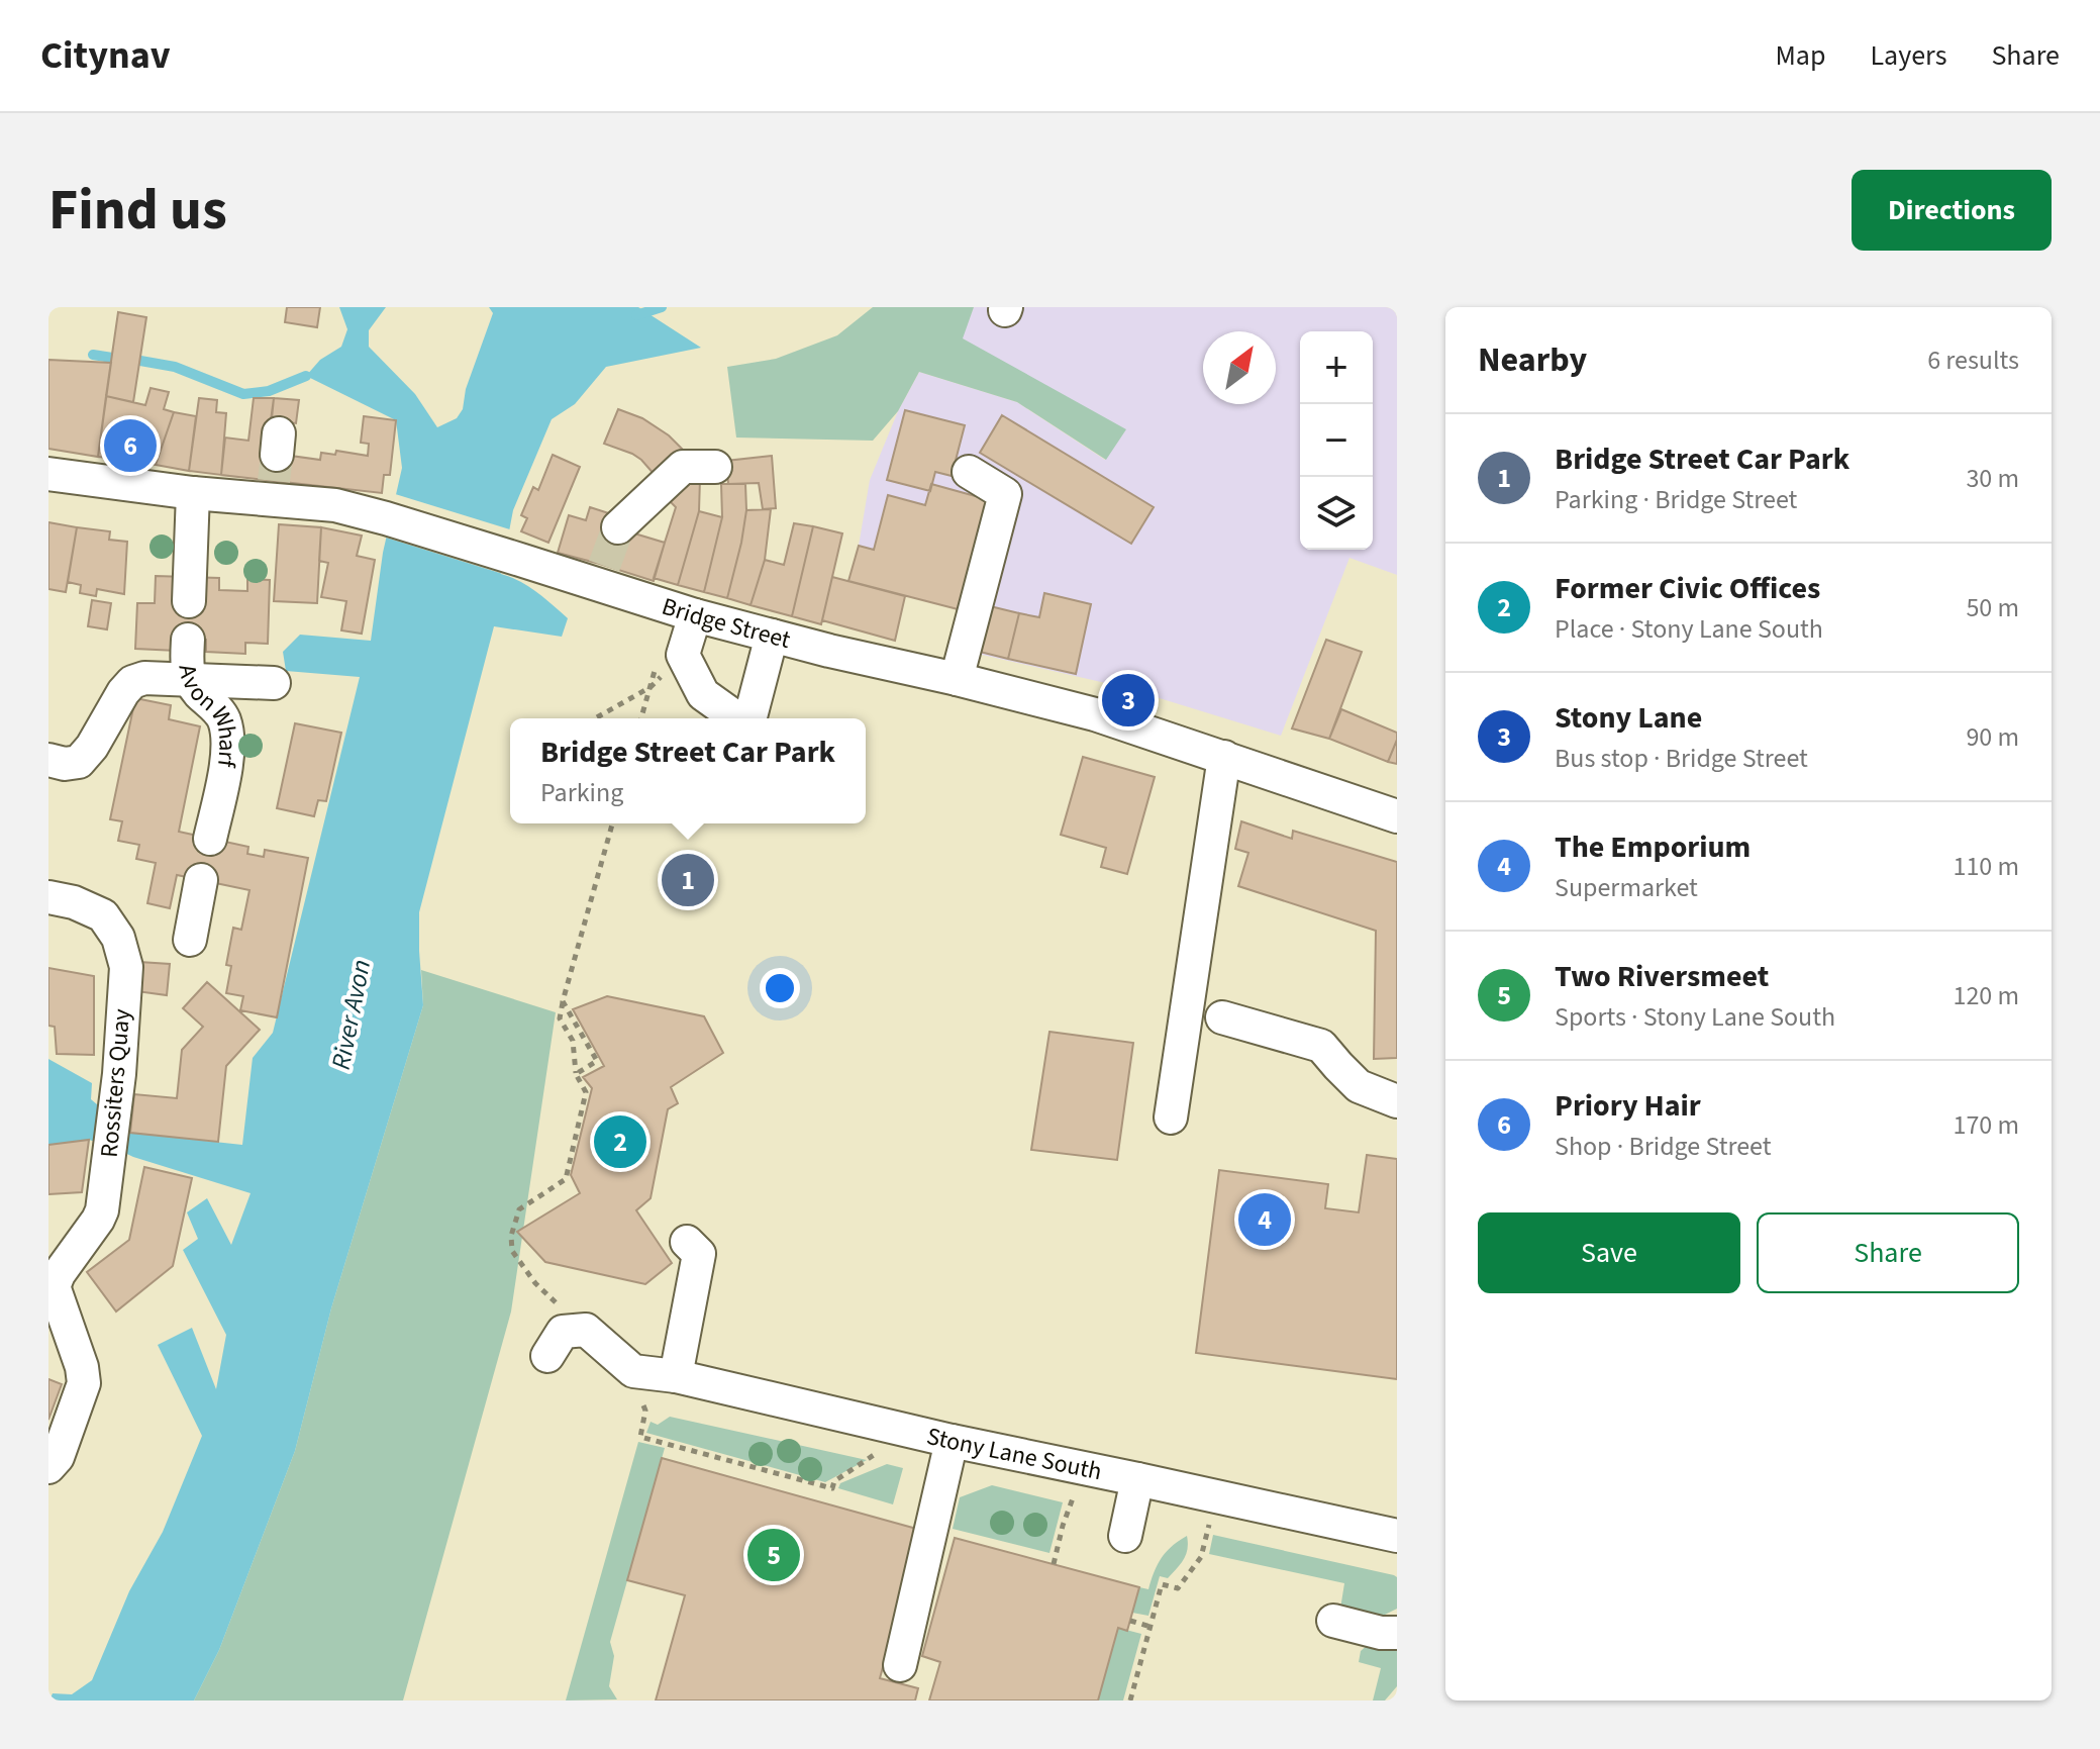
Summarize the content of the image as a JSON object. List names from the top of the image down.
{
  "streets": {
    "street": [
      "Bridge Street",
      "Avon Wharf",
      "Rossiters Quay",
      "Stony Lane South"
    ]
  },
  "water": ["River Avon"],
  "north": "top right",
  "page": {
    "header": "Citynav",
    "nav": ["Map", "Layers", "Share"],
    "buttons": [
      "Directions",
      ["Save", "Share"]
    ],
    "title": "Find us",
    "heading": ["Nearby", "6 results"],
    "map_buttons": ["+", "−"],
    "list": [
      {
        "mark": "1",
        "name": "Bridge Street Car Park",
        "note": "Parking · Bridge Street",
        "value": "30 m"
      },
      {
        "mark": "2",
        "name": "Former Civic Offices",
        "note": "Place · Stony Lane South",
        "value": "50 m"
      },
      {
        "mark": "3",
        "name": "Stony Lane",
        "note": "Bus stop · Bridge Street",
        "value": "90 m"
      },
      {
        "mark": "4",
        "name": "The Emporium",
        "note": "Supermarket",
        "value": "110 m"
      },
      {
        "mark": "5",
        "name": "Two Riversmeet",
        "note": "Sports · Stony Lane South",
        "value": "120 m"
      },
      {
        "mark": "6",
        "name": "Priory Hair",
        "note": "Shop · Bridge Street",
        "value": "170 m"
      }
    ],
    "pins": [
      "6",
      "3",
      "1",
      "2",
      "4",
      "5"
    ],
    "popup": ["Bridge Street Car Park", "Parking"]
  }
}
